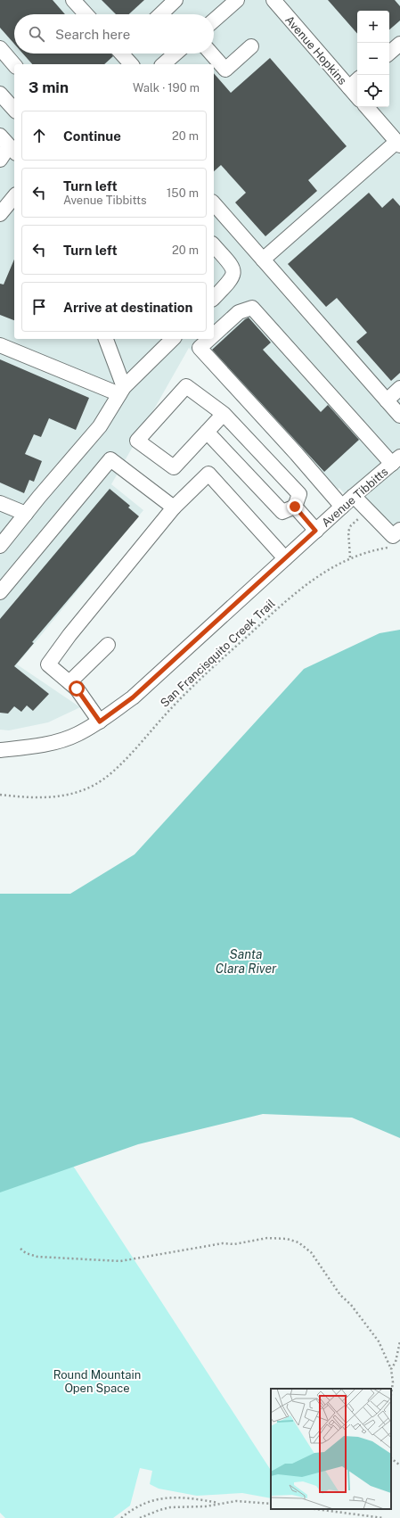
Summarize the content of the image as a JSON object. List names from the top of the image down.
{
  "streets": {
    "street": ["Avenue Hopkins", "Avenue Tibbitts"],
    "path": ["San Francisquito Creek Trail"]
  },
  "water": ["Santa Clara River"],
  "parks": ["Round Mountain Open Space"],
  "page": {
    "map_buttons": ["+", "−"],
    "search": "Search here",
    "heading": ["3 min", "Walk · 190 m"],
    "list": [
      ["Continue", "20 m"],
      ["Turn left", "Avenue Tibbitts", "150 m"],
      ["Turn left", "20 m"],
      "Arrive at destination"
    ]
  }
}
